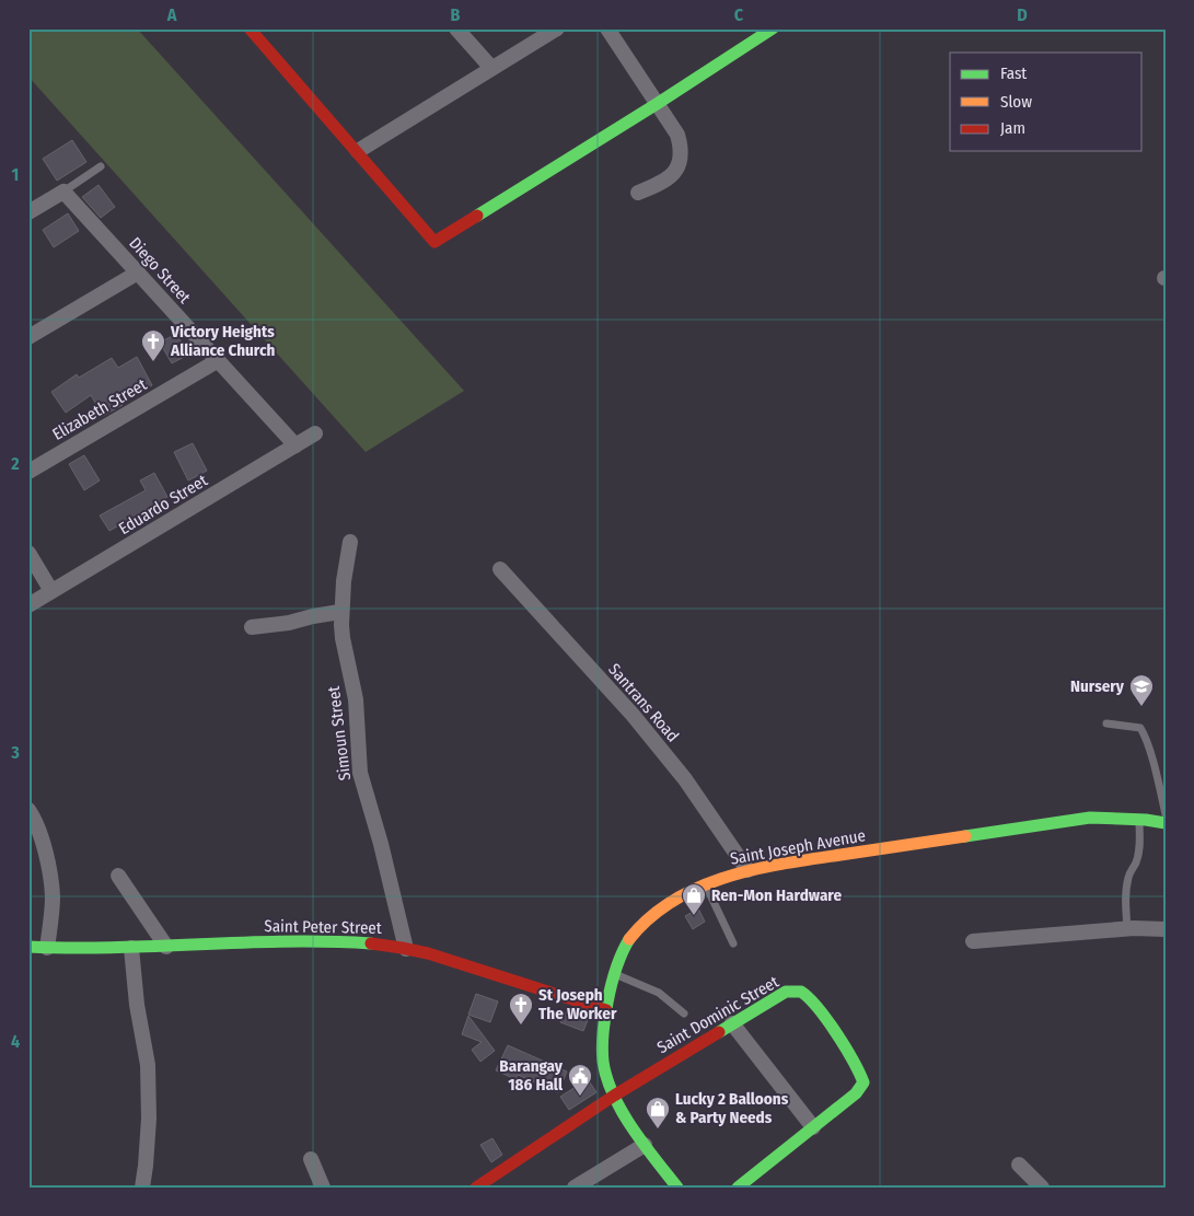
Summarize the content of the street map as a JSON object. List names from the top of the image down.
{
  "streets": {
    "street": [
      "Diego Street",
      "Elizabeth Street",
      "Eduardo Street",
      "Santrans Road",
      "Simoun Street",
      "Saint Joseph Avenue",
      "Saint Peter Street",
      "Saint Dominic Street"
    ]
  },
  "crossings": [
    ["Diego Street", "Elizabeth Street"],
    ["Diego Street", "Eduardo Street"],
    ["Santrans Road", "Saint Joseph Avenue"],
    ["Simoun Street", "Saint Peter Street"],
    ["Saint Joseph Avenue", "Saint Peter Street"],
    ["Saint Joseph Avenue", "Saint Dominic Street"]
  ],
  "places": {
    "church": ["Victory Heights Alliance Church", "St Joseph The Worker"],
    "school or university": ["Nursery"],
    "shop": ["Ren-Mon Hardware", "Lucky 2 Balloons & Party Needs"],
    "public building": ["Barangay 186 Hall"]
  },
  "legend": ["Fast", "Slow", "Jam"],
  "grid": {
    "columns": [
      "A",
      "B",
      "C",
      "D"
    ],
    "rows": [
      "1",
      "2",
      "3",
      "4"
    ]
  }
}
